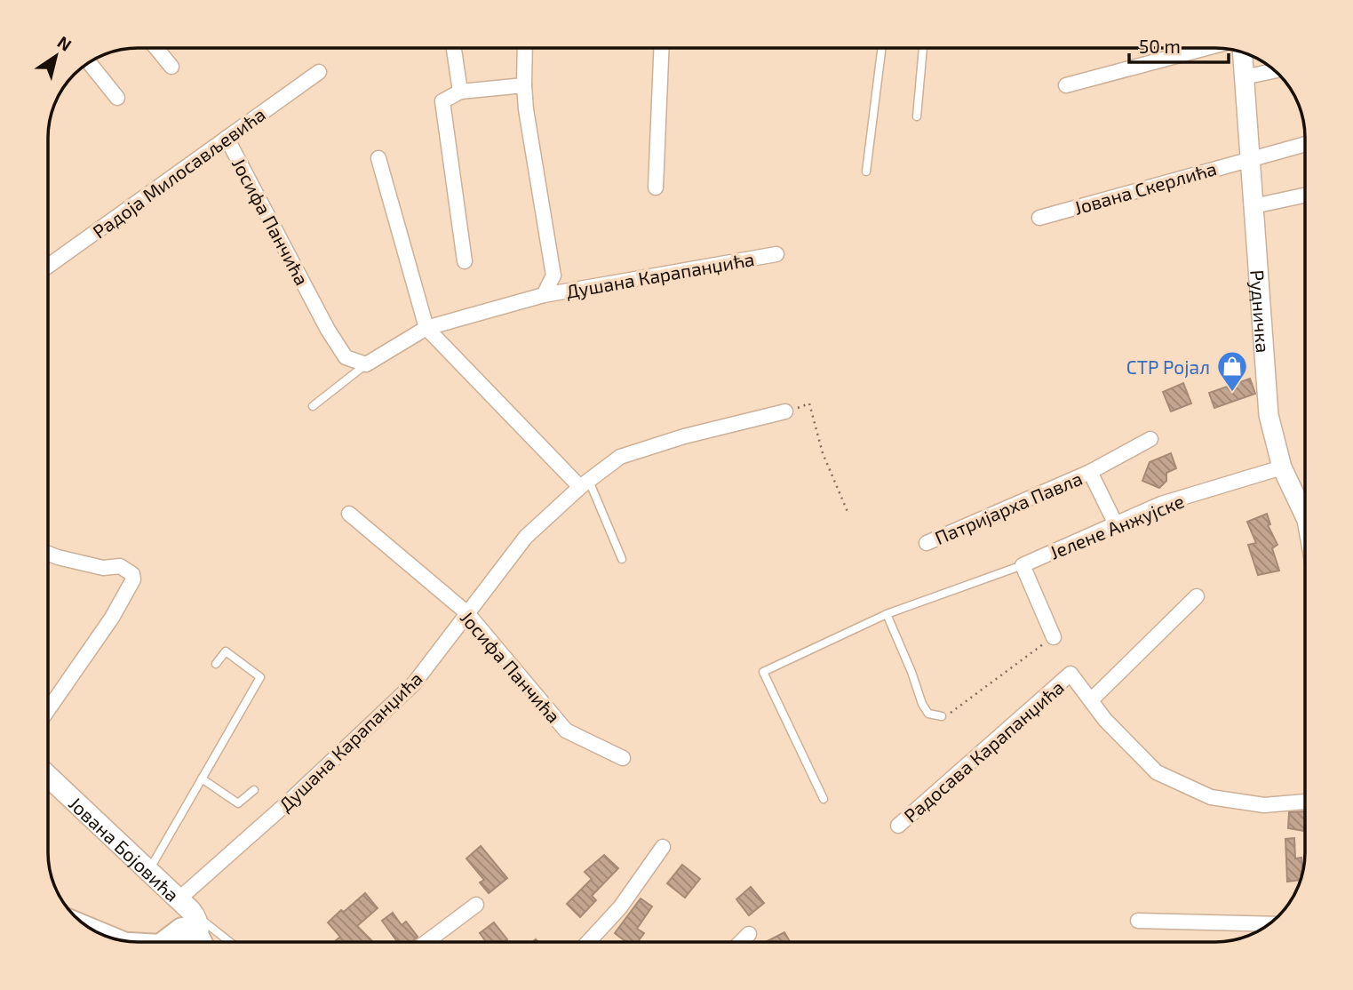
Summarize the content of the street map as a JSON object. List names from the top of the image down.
{
  "streets": {
    "main road": ["Јована Бојовића"],
    "street": [
      "Радоја Милосављевића",
      "Јована Скерлића",
      "Јосифа Панчића",
      "Душана Карапанџића",
      "Рудничка",
      "Патријарха Павла",
      "Јелене Анжујске",
      "Радосава Карапанџића"
    ]
  },
  "crossings": [
    ["Радоја Милосављевића", "Јосифа Панчића"],
    ["Јована Скерлића", "Рудничка"],
    ["Јосифа Панчића", "Душана Карапанџића"],
    ["Душана Карапанџића", "Јована Бојовића"],
    ["Рудничка", "Јелене Анжујске"],
    ["Патријарха Павла", "Јелене Анжујске"]
  ],
  "places": {
    "shop": ["СТР Ројал"]
  },
  "scale_bar": "50 m",
  "north": "top right"
}
